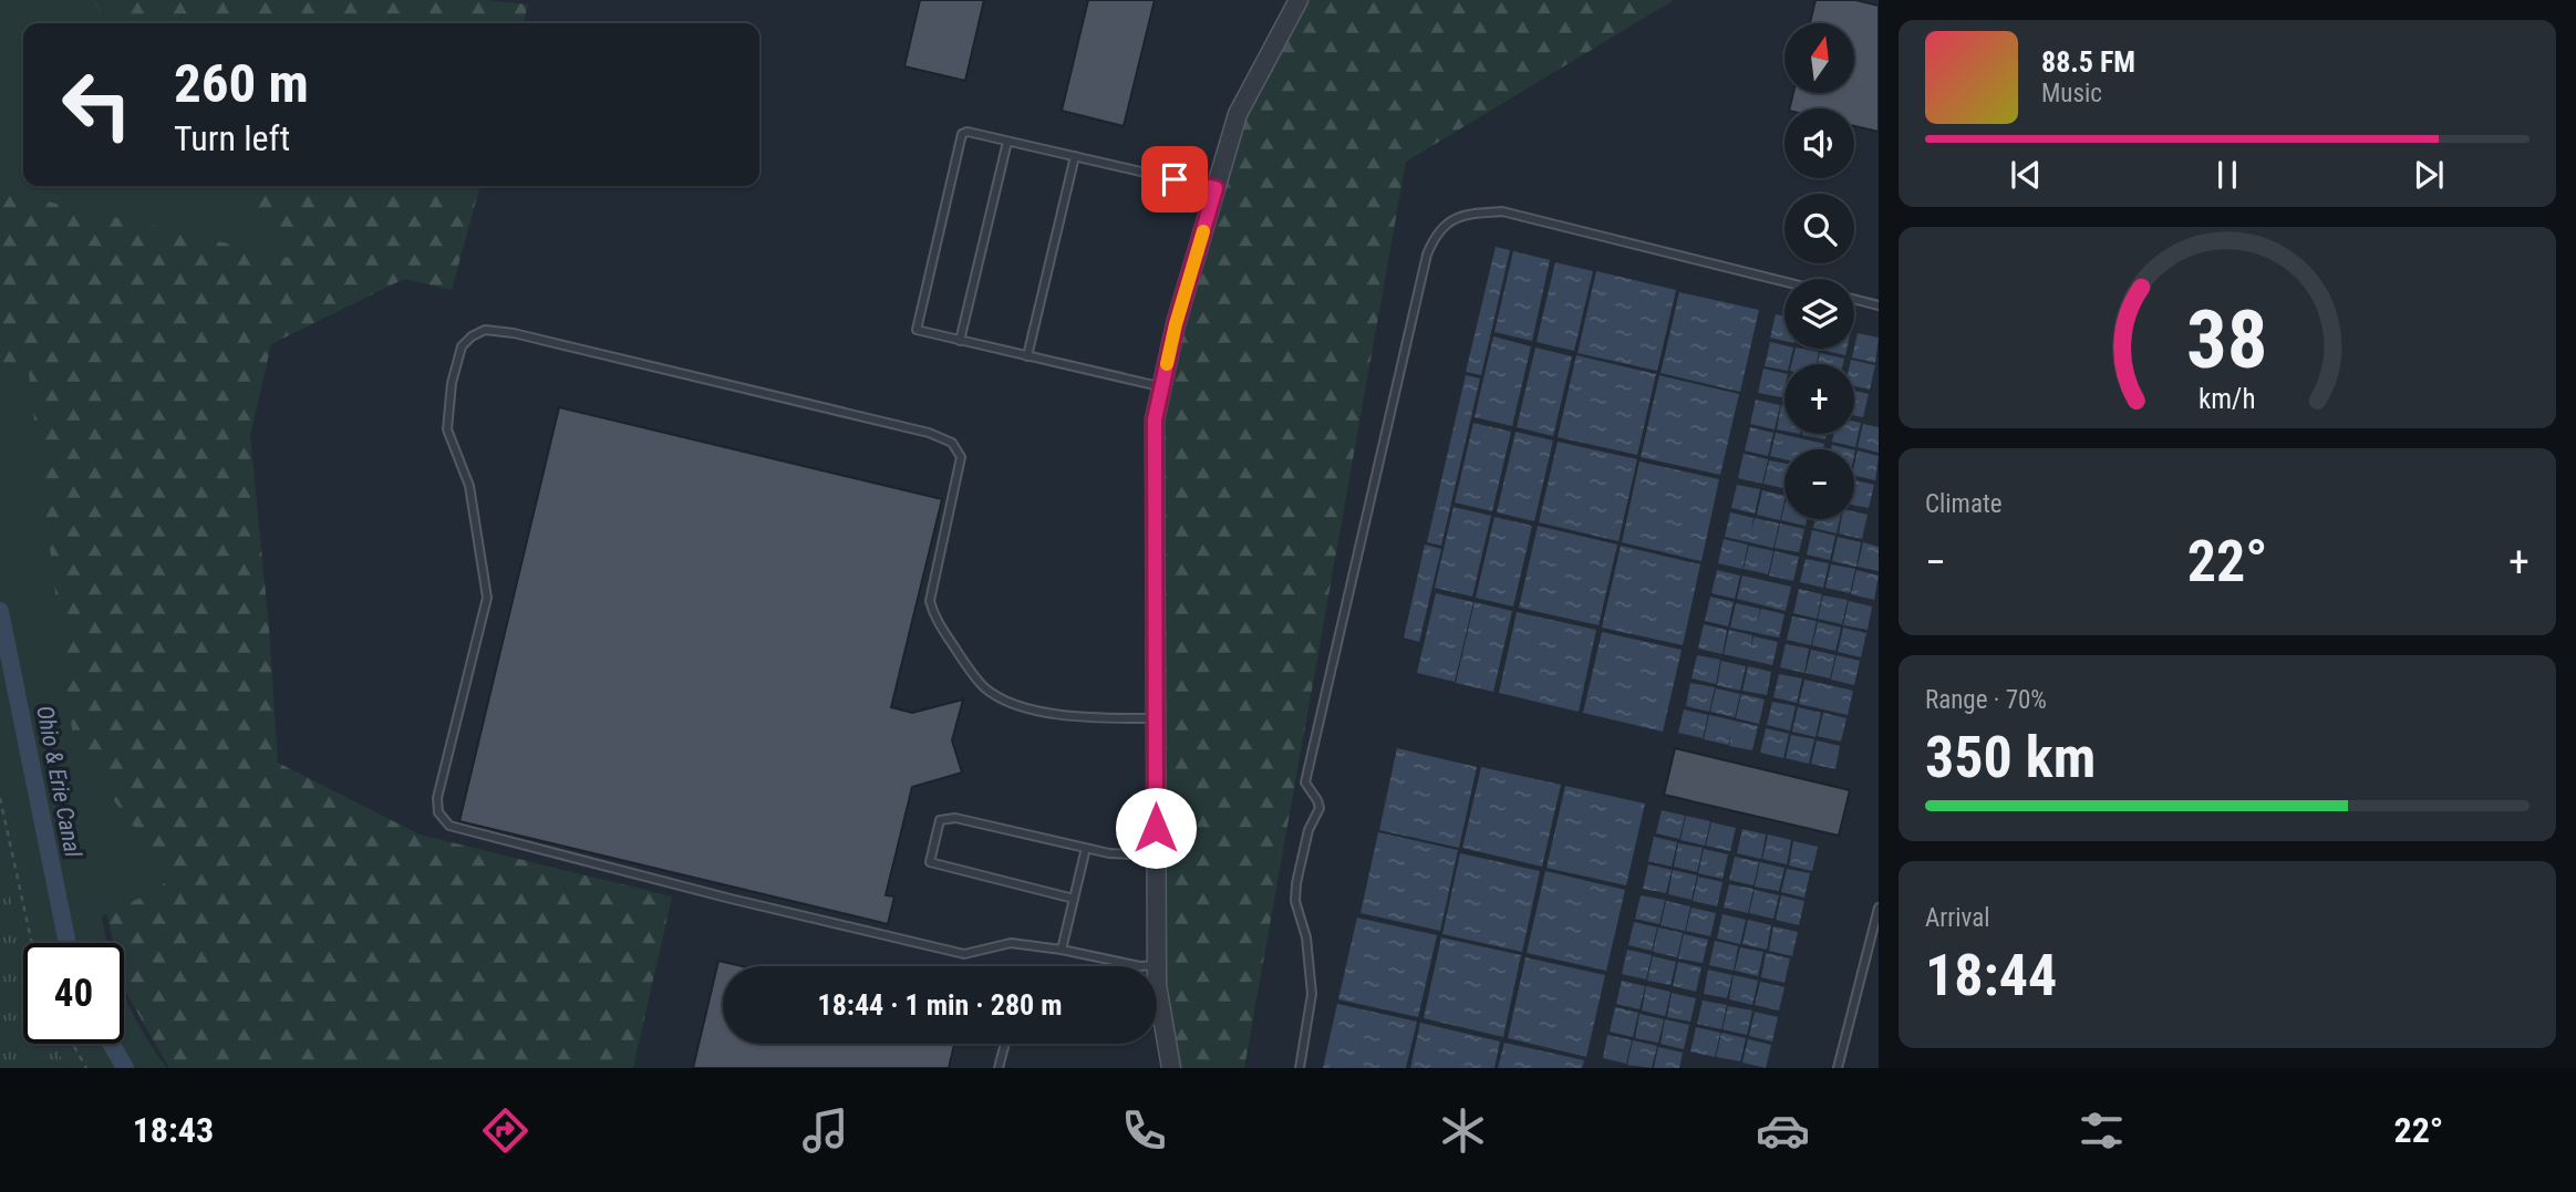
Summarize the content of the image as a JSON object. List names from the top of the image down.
{
  "water": ["Ohio & Erie Canal"],
  "north": "top",
  "page": {
    "map_buttons": ["+", "−"],
    "turn": ["260 m", "Turn left"],
    "song": ["88.5 FM", "Music"],
    "tile": [
      "Climate",
      ["Range · 70%", "350 km"],
      ["Arrival", "18:44"]
    ],
    "heat": ["−", "22°", "+"],
    "limit": "40",
    "trip": "18:44 · 1 min · 280 m",
    "tabs": ["18:43", "22°"],
    "gauge": ["38", "km/h"]
  }
}
